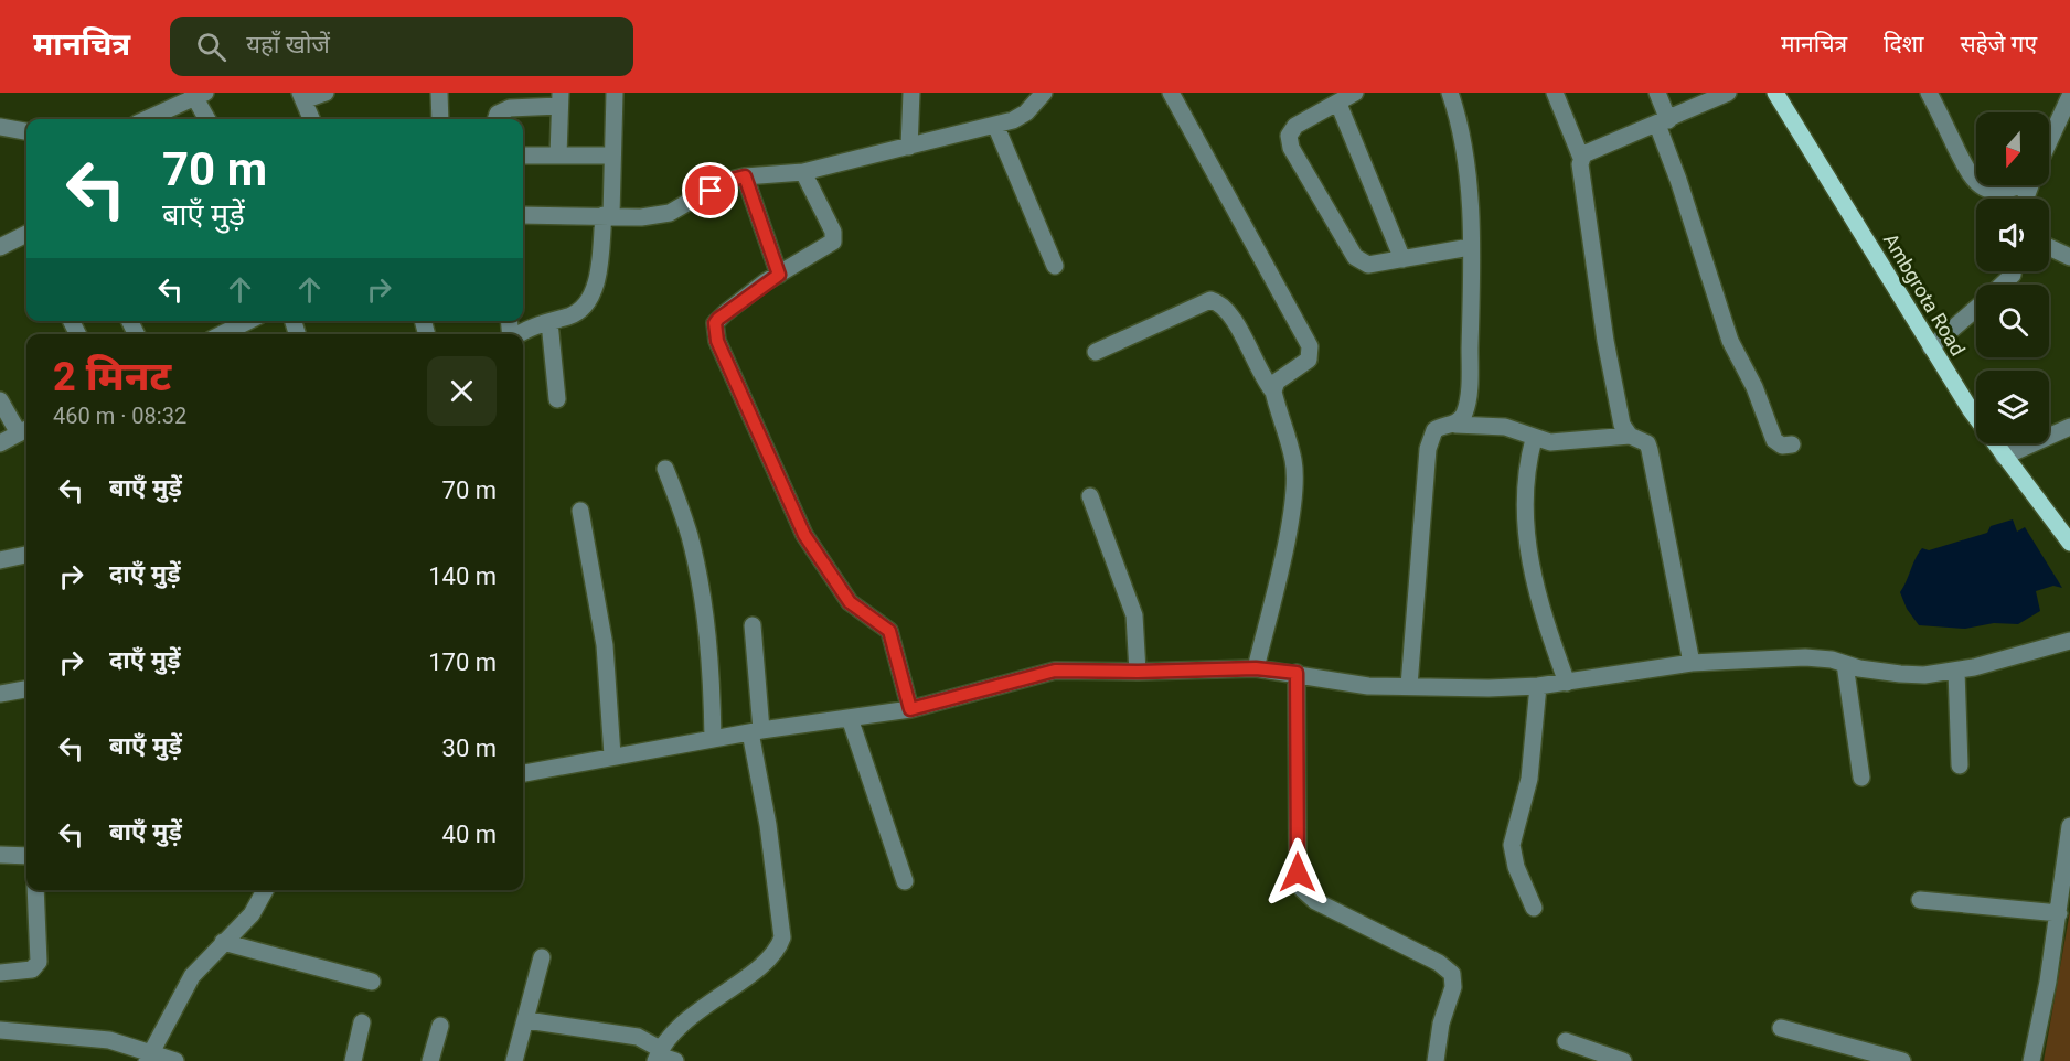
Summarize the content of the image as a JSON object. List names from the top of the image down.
{
  "streets": {
    "main road": ["Ambgrota Road"]
  },
  "north": "bottom",
  "page": {
    "header": "मानचित्र",
    "search": "यहाँ खोजें",
    "nav": ["मानचित्र", "दिशा", "सहेजे गए"],
    "turn": ["70 m", "बाएँ मुड़ें"],
    "heading": ["2 मिनट", "460 m · 08:32"],
    "list": [
      {
        "name": "बाएँ मुड़ें",
        "value": "70 m"
      },
      {
        "name": "दाएँ मुड़ें",
        "value": "140 m"
      },
      {
        "name": "दाएँ मुड़ें",
        "value": "170 m"
      },
      {
        "name": "बाएँ मुड़ें",
        "value": "30 m"
      },
      {
        "name": "बाएँ मुड़ें",
        "value": "40 m"
      }
    ]
  }
}
